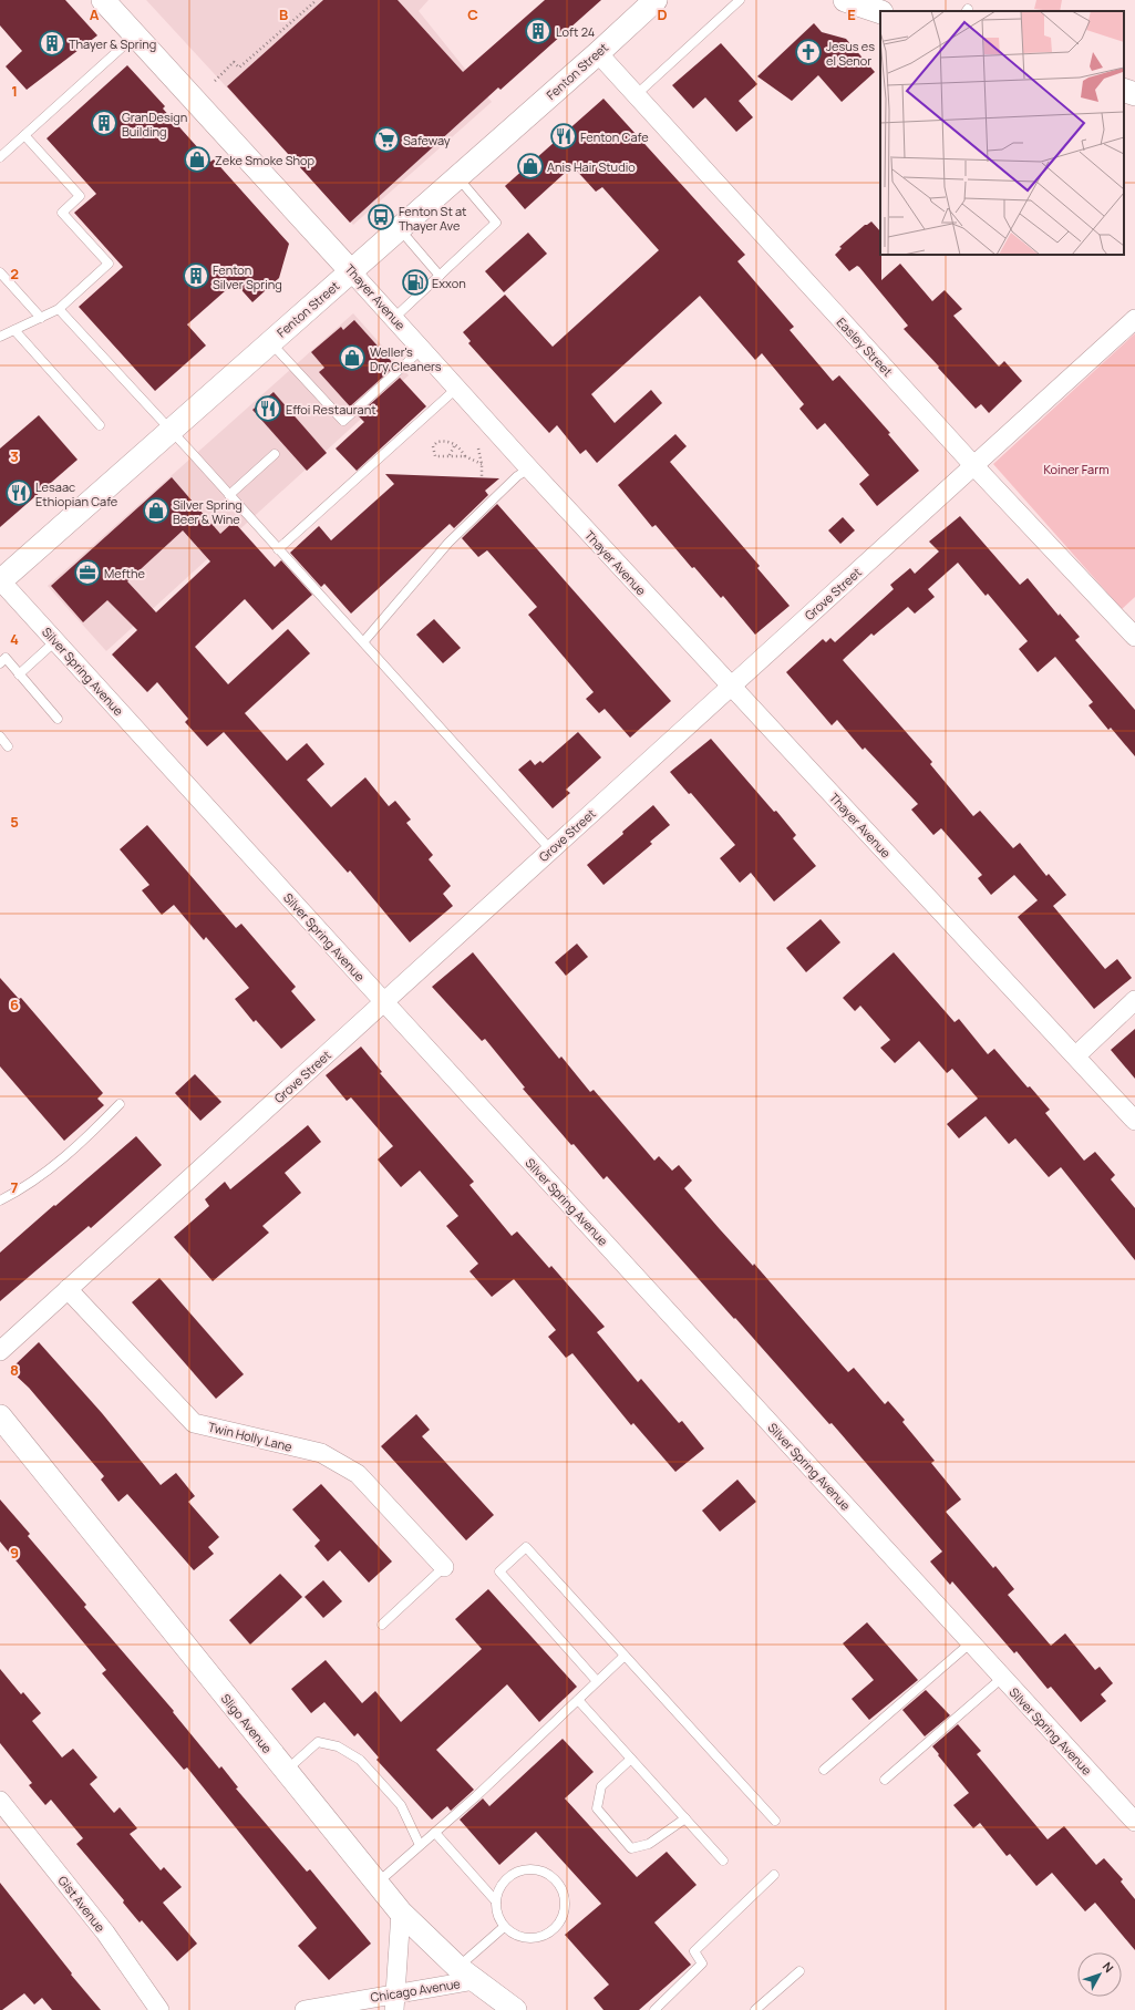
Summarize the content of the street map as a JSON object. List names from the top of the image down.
{
  "streets": {
    "street": [
      "Fenton Street",
      "Thayer Avenue",
      "Easley Street",
      "Grove Street",
      "Silver Spring Avenue",
      "Twin Holly Lane",
      "Sligo Avenue",
      "Gist Avenue",
      "Chicago Avenue"
    ]
  },
  "crossings": [
    ["Fenton Street", "Thayer Avenue"],
    ["Fenton Street", "Easley Street"],
    ["Fenton Street", "Silver Spring Avenue"],
    ["Thayer Avenue", "Grove Street"],
    ["Easley Street", "Grove Street"],
    ["Grove Street", "Silver Spring Avenue"],
    ["Grove Street", "Twin Holly Lane"],
    ["Sligo Avenue", "Chicago Avenue"]
  ],
  "parks": ["Koiner Farm"],
  "places": {
    "building": [
      "Loft 24",
      "Thayer & Spring",
      "GranDesign Building",
      "Fenton Silver Spring"
    ],
    "church": ["Jesus es el Senor"],
    "restaurant": ["Fenton Cafe", "Effoi Restaurant", "Lesaac Ethiopian Cafe"],
    "supermarket": ["Safeway"],
    "shop": [
      "Zeke Smoke Shop",
      "Anis Hair Studio",
      "Weller's Dry Cleaners",
      "Silver Spring Beer & Wine"
    ],
    "bus stop": ["Fenton St at Thayer Ave"],
    "fuel station": ["Exxon"],
    "office": ["Mefthe"]
  },
  "north": "top right",
  "grid": {
    "columns": [
      "A",
      "B",
      "C",
      "D",
      "E"
    ],
    "rows": [
      "1",
      "2",
      "3",
      "4",
      "5",
      "6",
      "7",
      "8",
      "9"
    ]
  }
}
